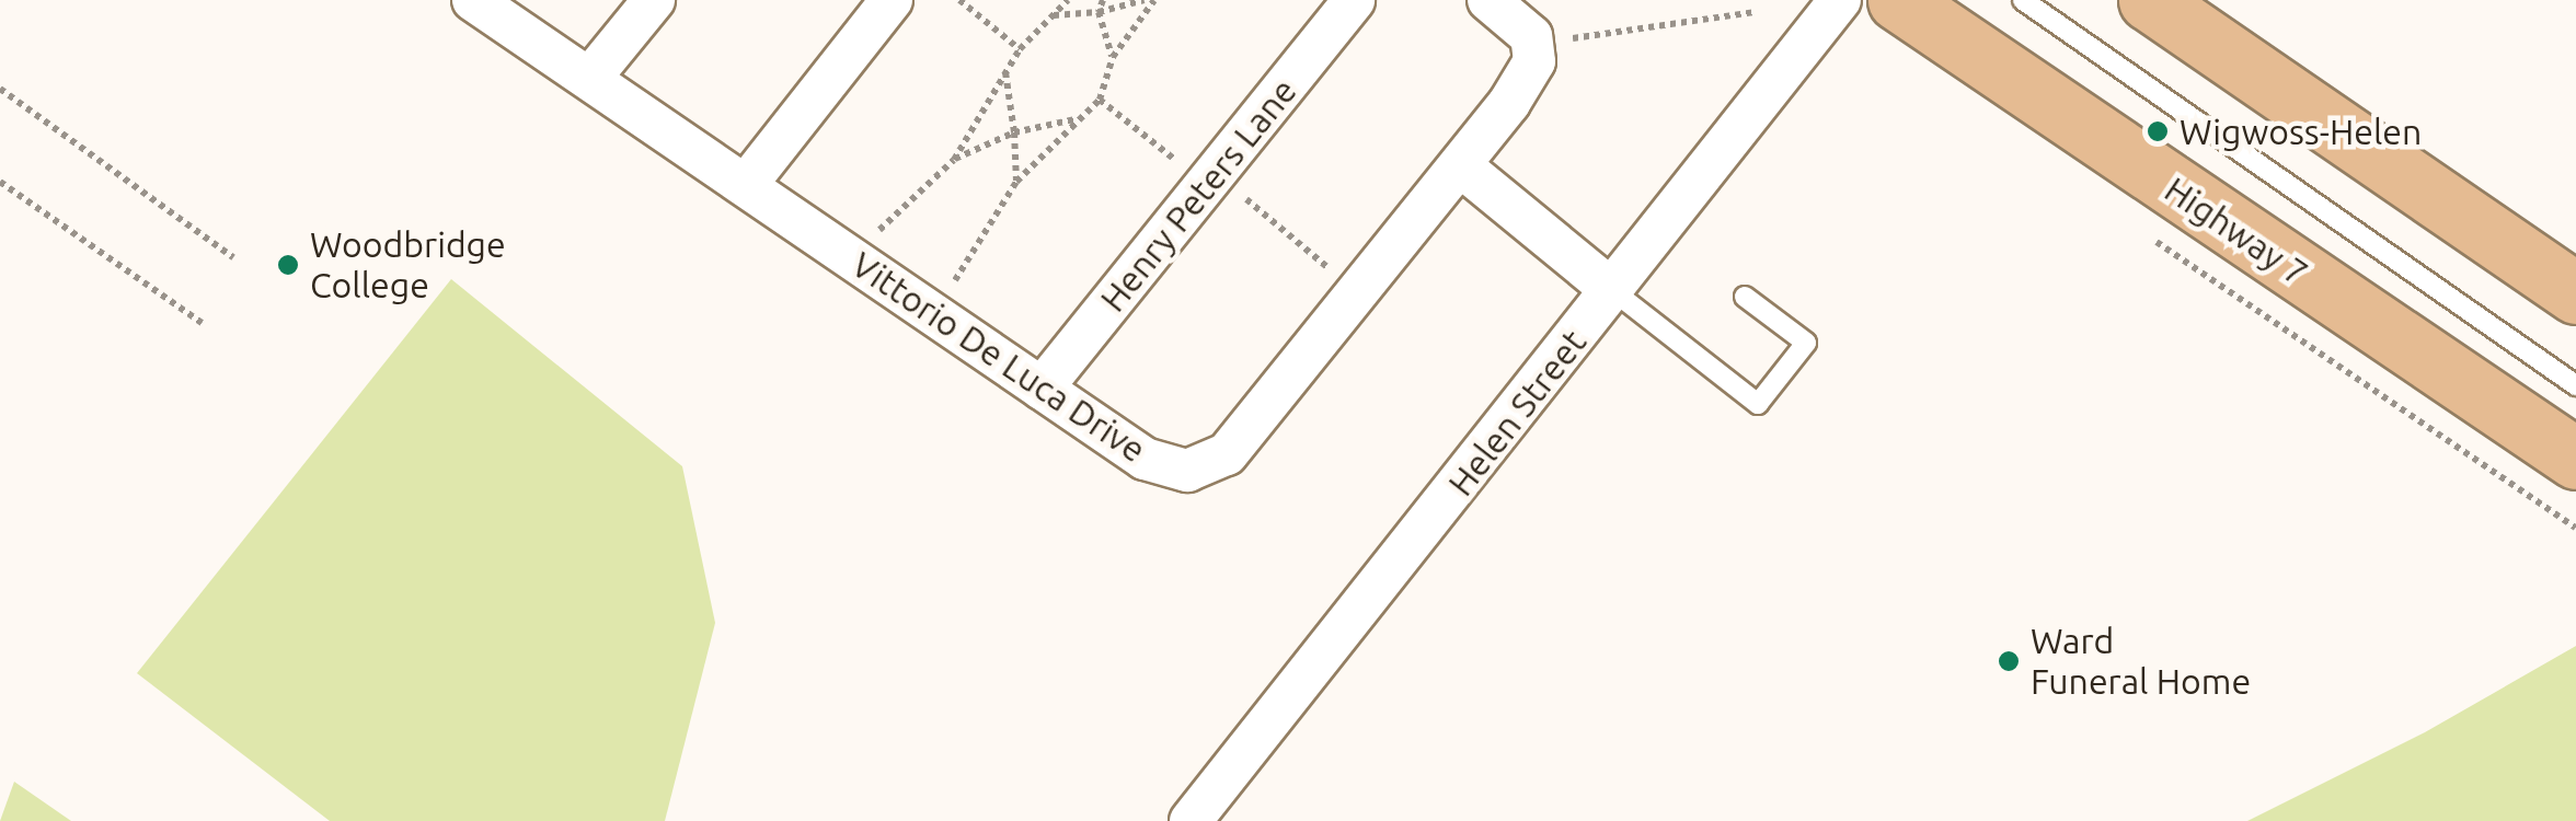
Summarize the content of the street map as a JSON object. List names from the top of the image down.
{
  "streets": {
    "main road": ["Highway 7"],
    "street": ["Henry Peters Lane", "Vittorio De Luca Drive", "Helen Street"]
  },
  "crossings": [
    ["Henry Peters Lane", "Vittorio De Luca Drive"]
  ],
  "places": ["Wigwoss-Helen", "Woodbridge College", "Ward Funeral Home"]
}
